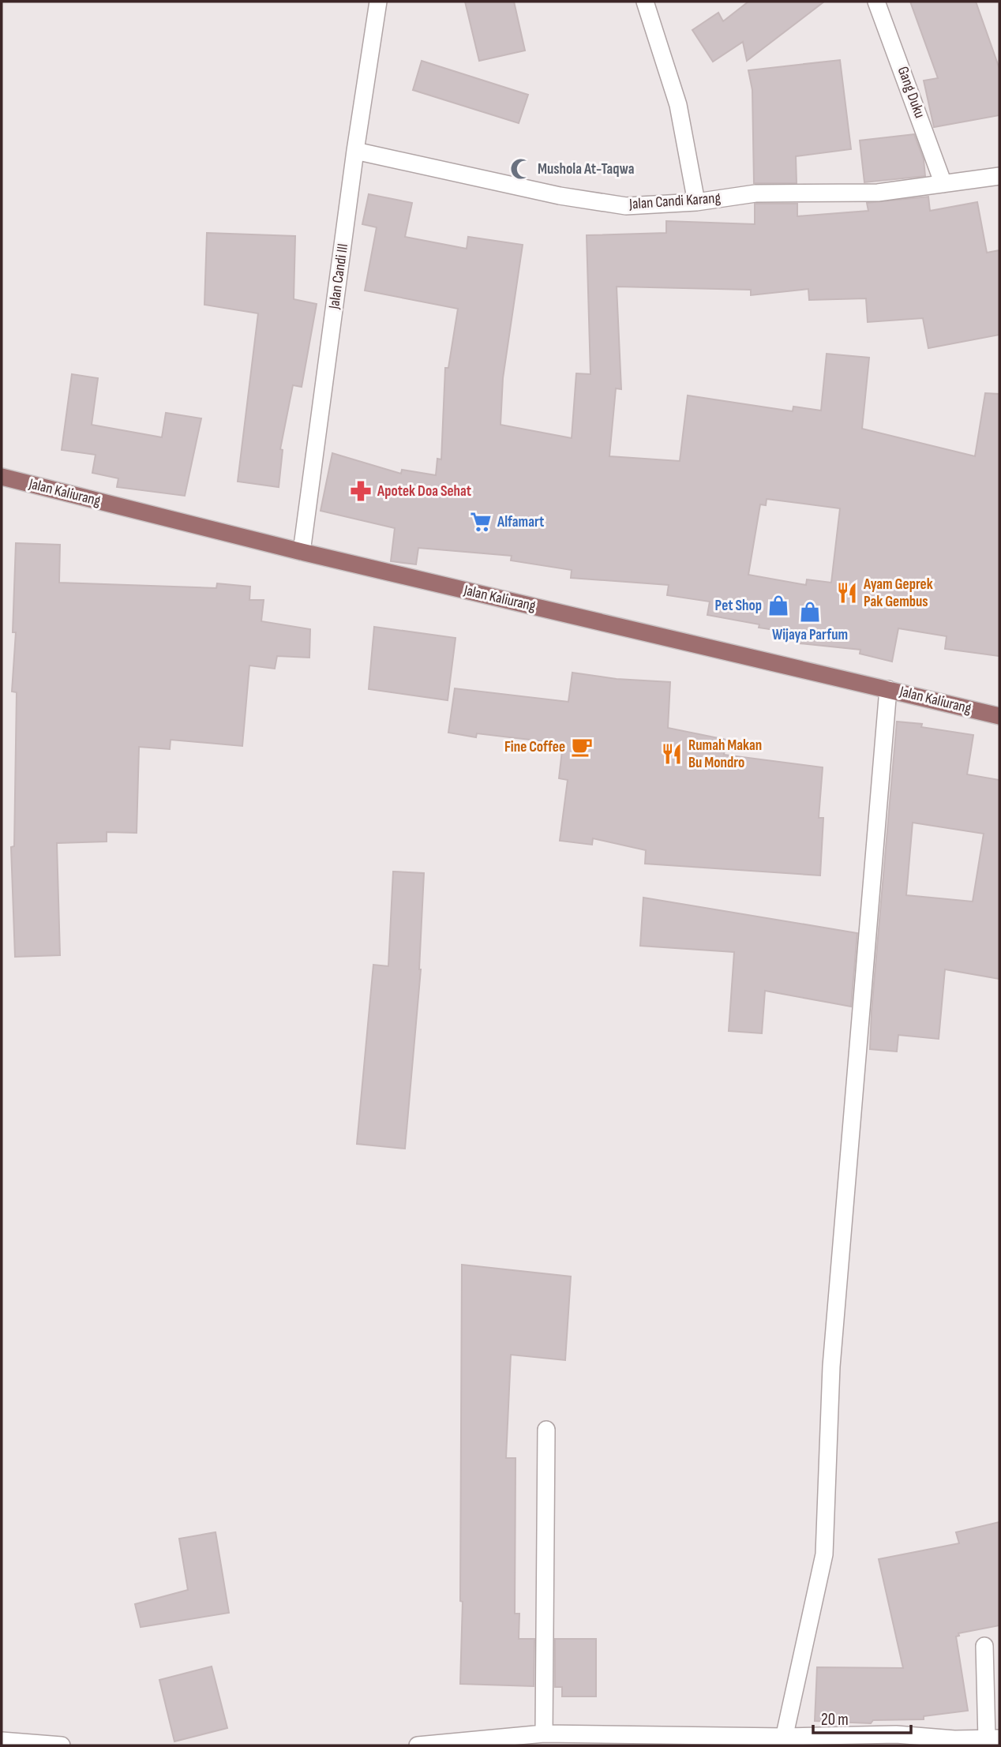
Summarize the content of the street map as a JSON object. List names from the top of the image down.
{
  "streets": {
    "main road": ["Jalan Kaliurang"],
    "street": ["Gang Duku", "Jalan Candi Karang", "Jalan Candi III"]
  },
  "crossings": [
    ["Gang Duku", "Jalan Candi Karang"],
    ["Jalan Candi Karang", "Jalan Candi III"],
    ["Jalan Candi III", "Jalan Kaliurang"]
  ],
  "places": {
    "mosque": ["Mushola At-Taqwa"],
    "pharmacy": ["Apotek Doa Sehat"],
    "supermarket": ["Alfamart"],
    "restaurant": ["Ayam Geprek Pak Gembus", "Rumah Makan Bu Mondro"],
    "shop": ["Pet Shop", "Wijaya Parfum"],
    "cafe": ["Fine Coffee"]
  },
  "scale_bar": "20 m"
}
